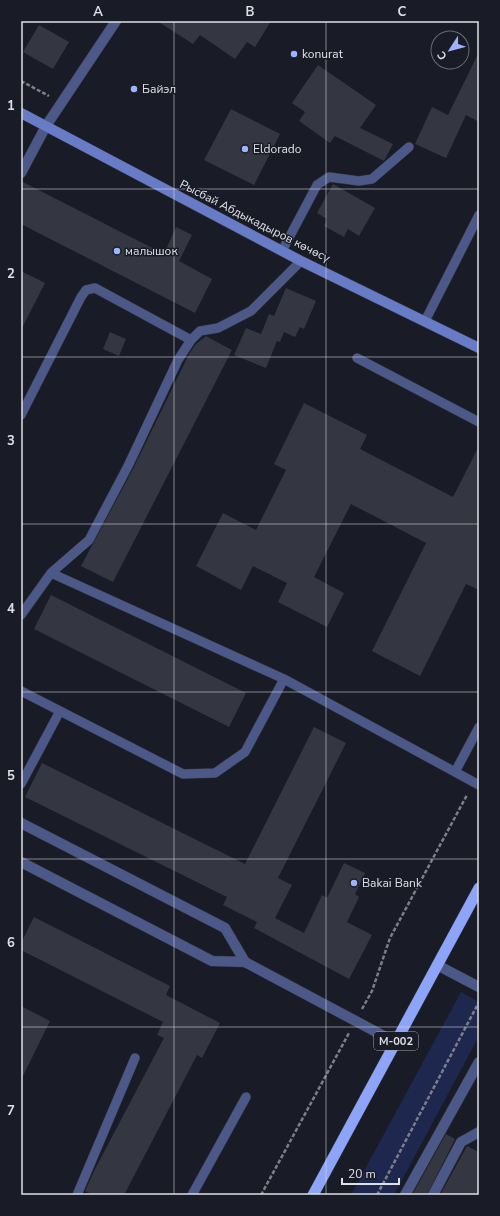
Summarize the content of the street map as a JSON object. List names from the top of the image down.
{
  "streets": {
    "highway": ["M-002"],
    "main road": ["Рысбай Абдыкадыров көчөсү"]
  },
  "places": [
    "konurat",
    "Байэл",
    "Eldorado",
    "малышок",
    "Bakai Bank"
  ],
  "scale_bar": "20 m",
  "north": "bottom left",
  "grid": {
    "columns": ["A", "B", "C"],
    "rows": [
      "1",
      "2",
      "3",
      "4",
      "5",
      "6",
      "7"
    ]
  }
}
